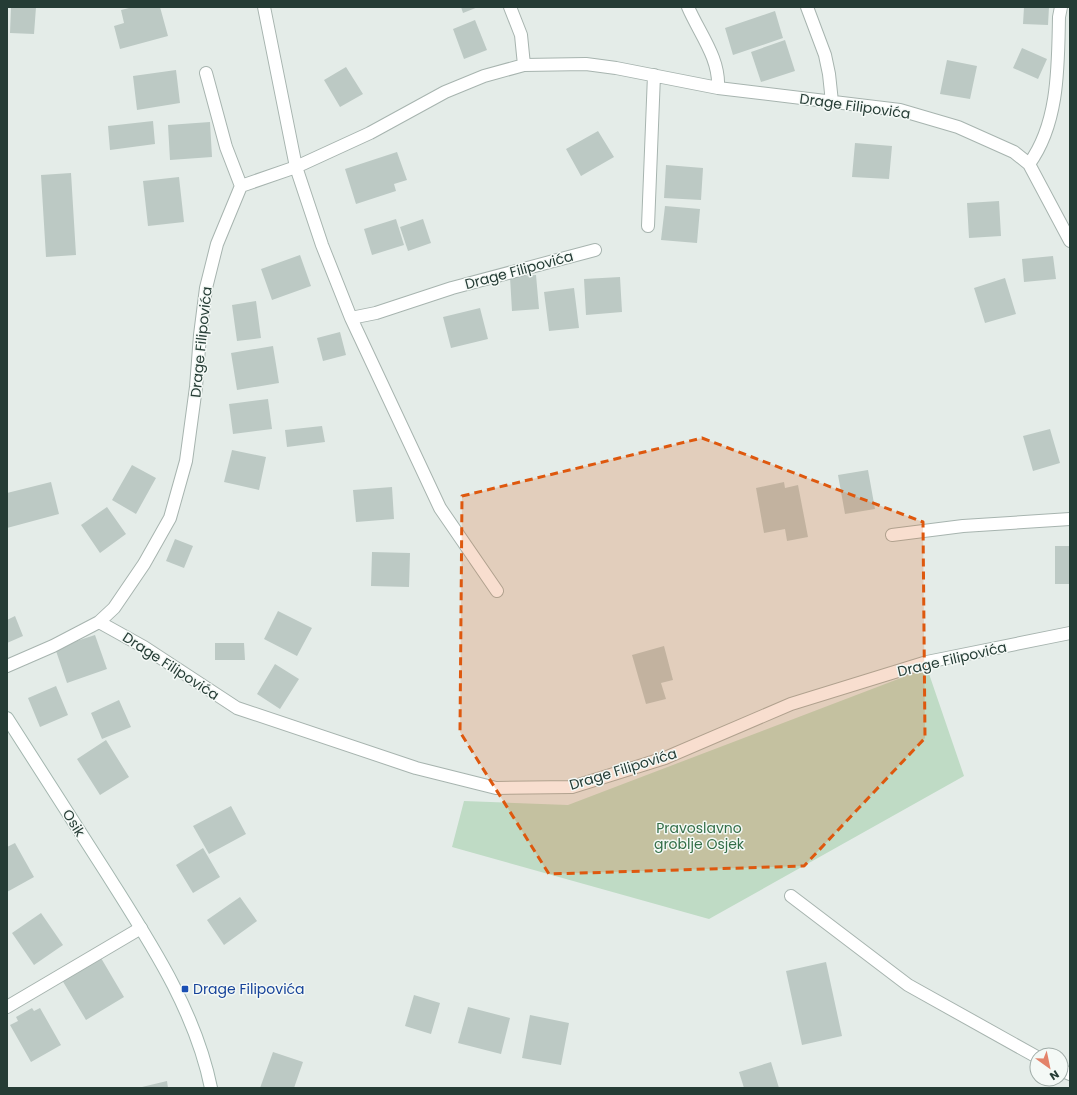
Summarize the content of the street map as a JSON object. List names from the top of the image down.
{
  "streets": {
    "street": ["Drage Filipovića", "Osik"]
  },
  "parks": ["Pravoslavno groblje Osjek"],
  "places": {
    "transit": ["Drage Filipovića"]
  },
  "north": "bottom right"
}
